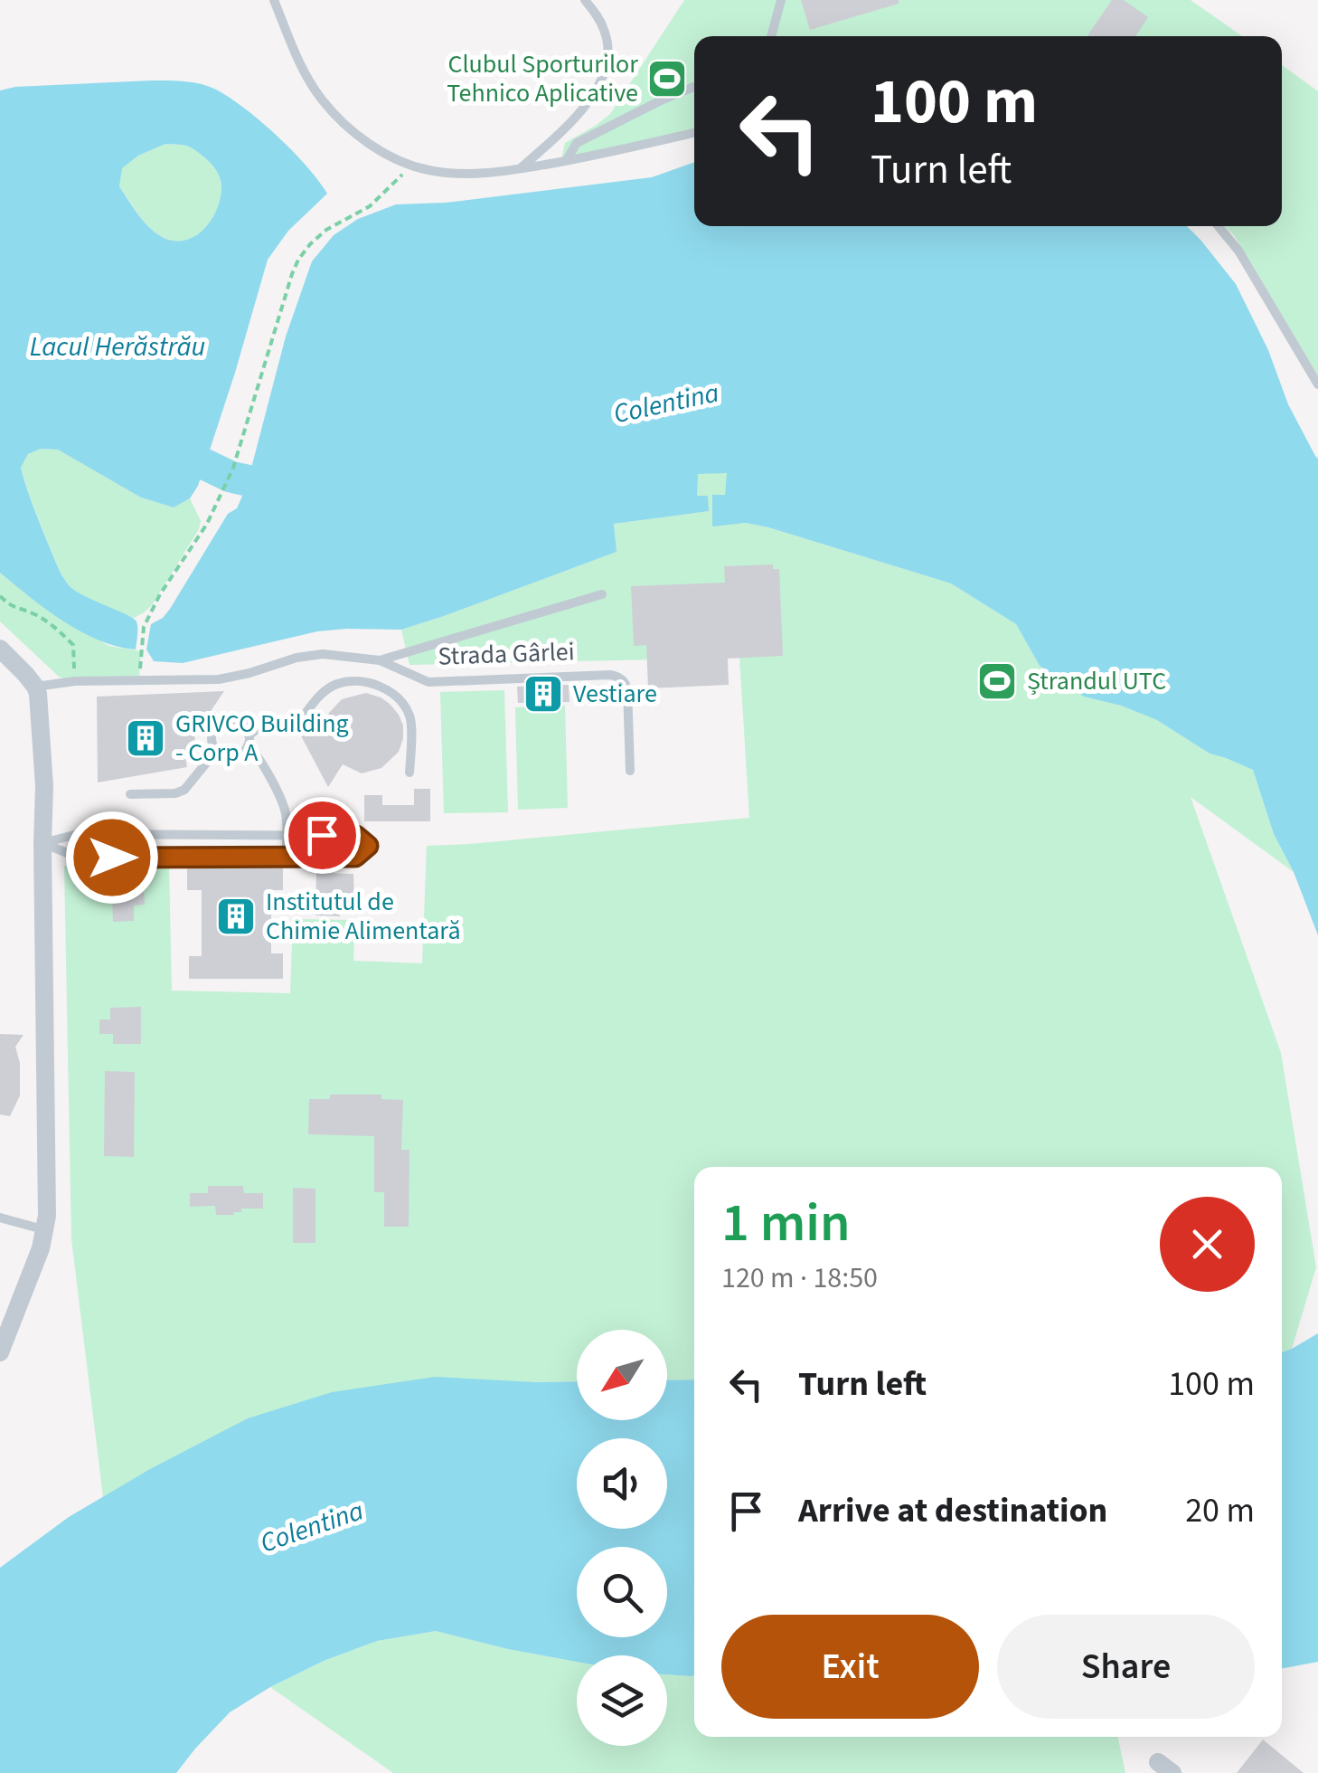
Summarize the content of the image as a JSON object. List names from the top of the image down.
{
  "streets": {
    "lane": ["Strada Gârlei"]
  },
  "water": ["Lacul Herăstrău", "Colentina"],
  "places": {
    "sports": ["Clubul Sporturilor Tehnico Aplicative", "Ștrandul UTC"],
    "building": ["Vestiare", "GRIVCO Building - Corp A", "Institutul de Chimie Alimentară"]
  },
  "north": "bottom left",
  "page": {
    "turn": ["100 m", "Turn left"],
    "heading": ["1 min", "120 m · 18:50"],
    "list": [
      {
        "name": "Turn left",
        "value": "100 m"
      },
      {
        "name": "Arrive at destination",
        "value": "20 m"
      }
    ],
    "buttons": ["Exit", "Share"]
  }
}
